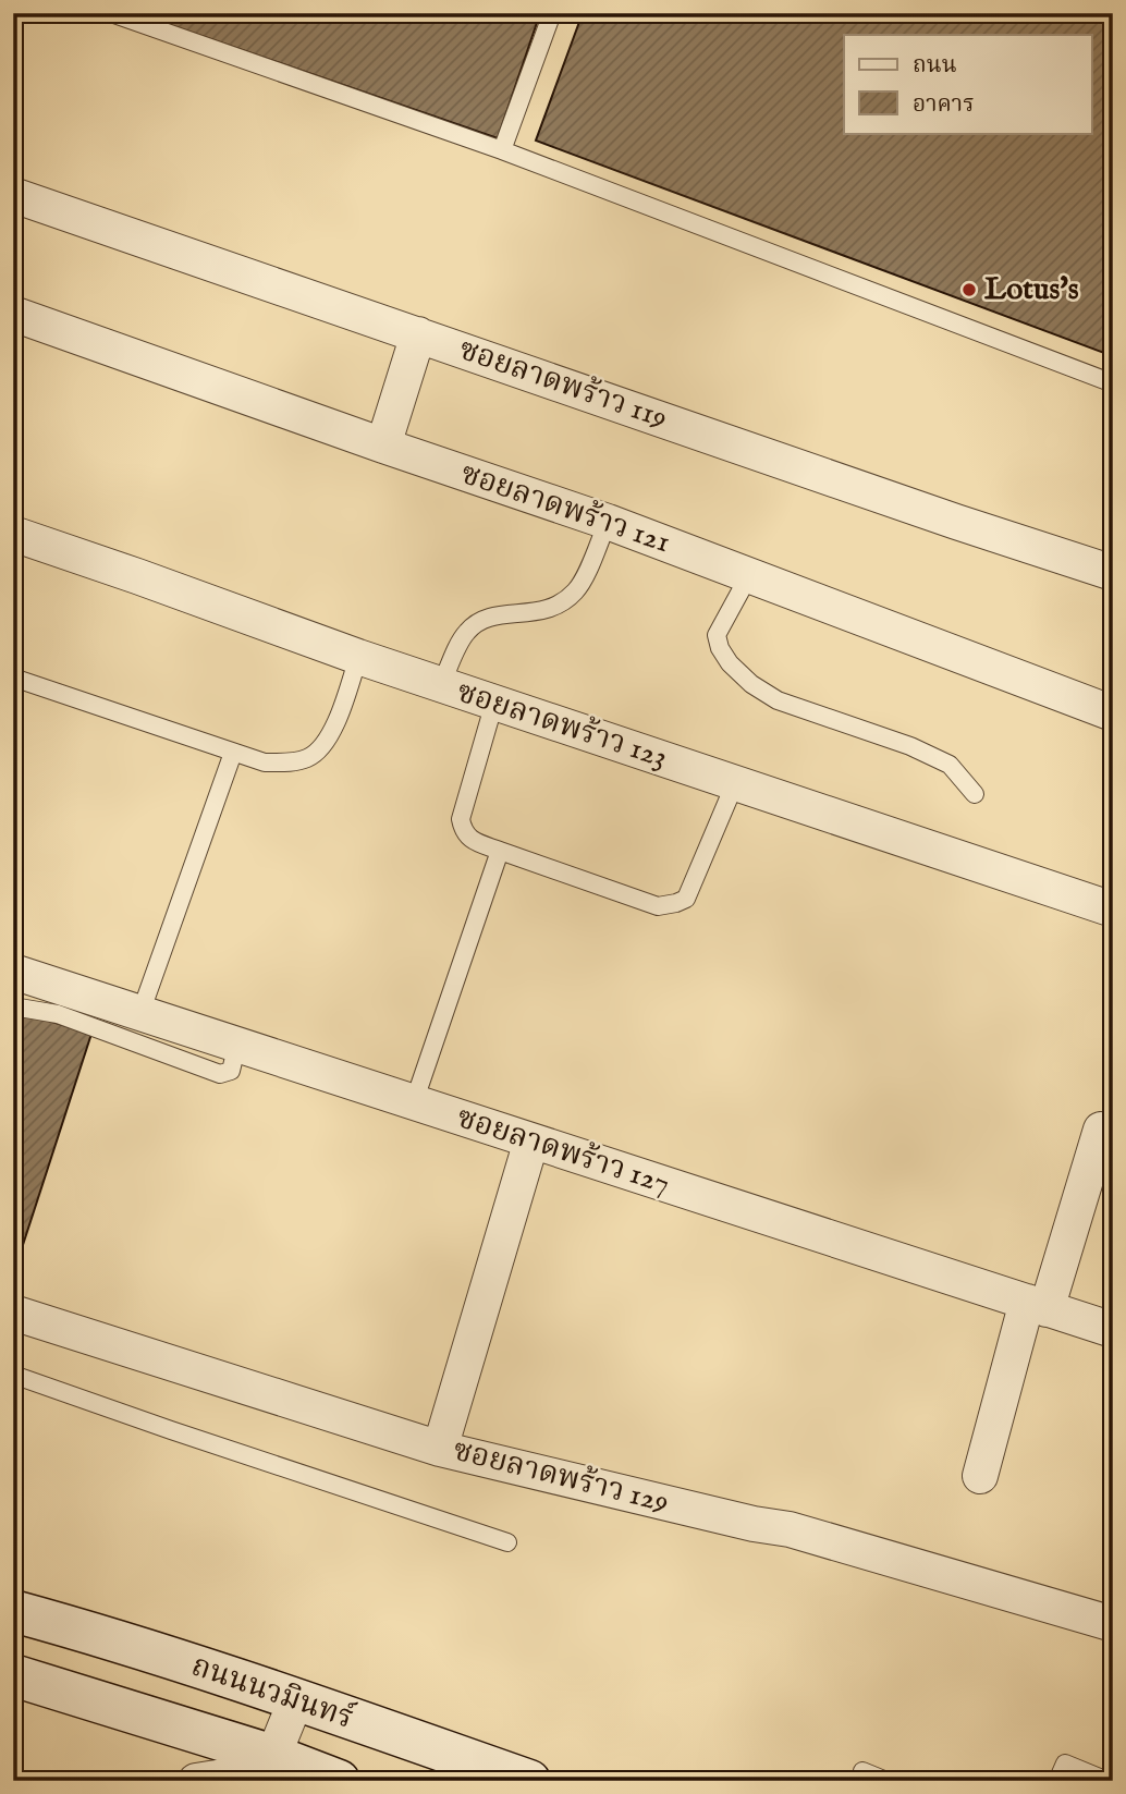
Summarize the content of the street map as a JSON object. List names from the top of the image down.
{
  "streets": {
    "main road": ["ถนนนวมินทร์"],
    "street": [
      "ซอยลาดพร้าว 119",
      "ซอยลาดพร้าว 121",
      "ซอยลาดพร้าว 123",
      "ซอยลาดพร้าว 127",
      "ซอยลาดพร้าว 129"
    ]
  },
  "places": ["Lotus's"],
  "legend": ["ถนน", "อาคาร"]
}
